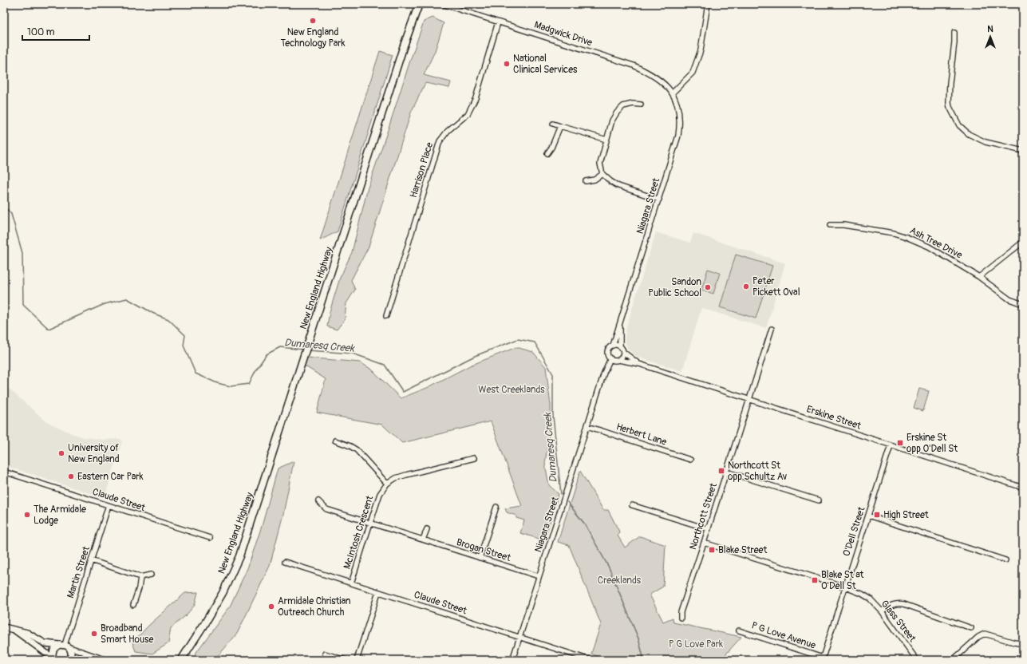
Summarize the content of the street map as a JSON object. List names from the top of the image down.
{
  "streets": {
    "highway": ["New England Highway"],
    "street": [
      "Madgwick Drive",
      "Harrison Place",
      "Niagara Street",
      "Ash Tree Drive",
      "Erskine Street",
      "Herbert Lane",
      "Claude Street",
      "Northcott Street",
      "O'Dell Street",
      "McIntosh Crescent",
      "Brogan Street",
      "Martin Street",
      "Glass Street",
      "P G Love Avenue"
    ]
  },
  "crossings": [
    ["Madgwick Drive", "Harrison Place"],
    ["Madgwick Drive", "Niagara Street"],
    ["Niagara Street", "Erskine Street"],
    ["Niagara Street", "Herbert Lane"],
    ["Niagara Street", "Claude Street"],
    ["Niagara Street", "Brogan Street"],
    ["Erskine Street", "Northcott Street"],
    ["Erskine Street", "O'Dell Street"],
    ["Claude Street", "McIntosh Crescent"],
    ["Claude Street", "Martin Street"],
    ["O'Dell Street", "Glass Street"],
    ["O'Dell Street", "P G Love Avenue"],
    ["McIntosh Crescent", "Brogan Street"]
  ],
  "water": ["Dumaresq Creek"],
  "parks": ["West Creeklands", "Creeklands", "P G Love Park"],
  "places": {
    "other": [
      "New England Technology Park",
      "National Clinical Services",
      "Peter Pickett Oval",
      "Sandon Public School",
      "University of New England",
      "Eastern Car Park",
      "The Armidale Lodge",
      "Armidale Christian Outreach Church",
      "Broadband Smart House"
    ],
    "transit": [
      "Erskine St opp O'Dell St",
      "Northcott St opp Schultz Av",
      "High Street",
      "Blake Street",
      "Blake St at O'Dell St"
    ]
  },
  "scale_bar": "100 m",
  "north": "top"
}
